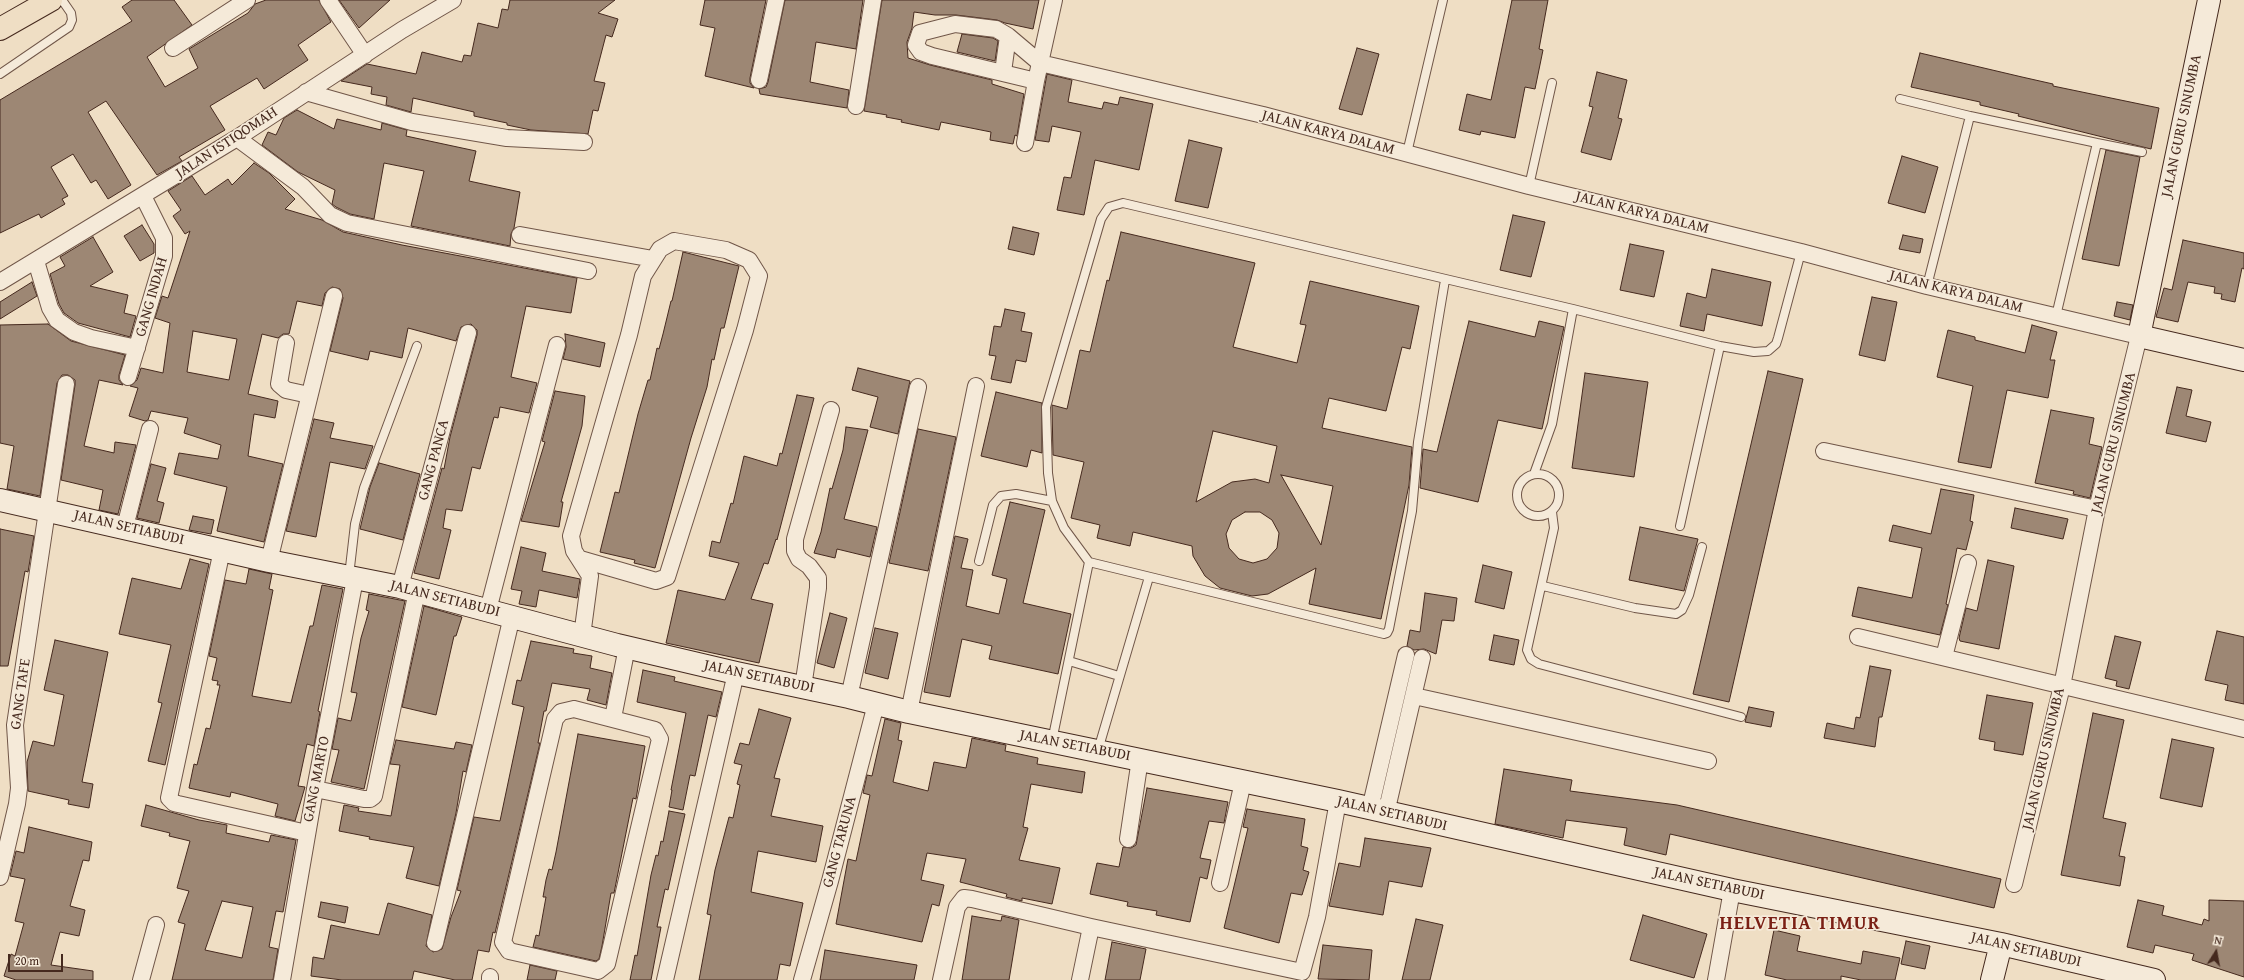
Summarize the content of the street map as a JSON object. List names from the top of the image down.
{
  "streets": {
    "street": [
      "JALAN GURU SINUMBA",
      "JALAN KARYA DALAM",
      "JALAN ISTIQOMAH",
      "GANG INDAH",
      "GANG PANCA",
      "JALAN SETIABUDI",
      "GANG TAFE",
      "GANG MARTO",
      "GANG TARUNA"
    ]
  },
  "crossings": [
    ["JALAN GURU SINUMBA", "JALAN KARYA DALAM"],
    ["JALAN ISTIQOMAH", "GANG INDAH"],
    ["GANG PANCA", "JALAN SETIABUDI"],
    ["GANG PANCA", "GANG MARTO"],
    ["JALAN SETIABUDI", "GANG TAFE"],
    ["JALAN SETIABUDI", "GANG MARTO"],
    ["JALAN SETIABUDI", "GANG TARUNA"]
  ],
  "districts": ["HELVETIA TIMUR"],
  "scale_bar": "20 m",
  "north": "top"
}
